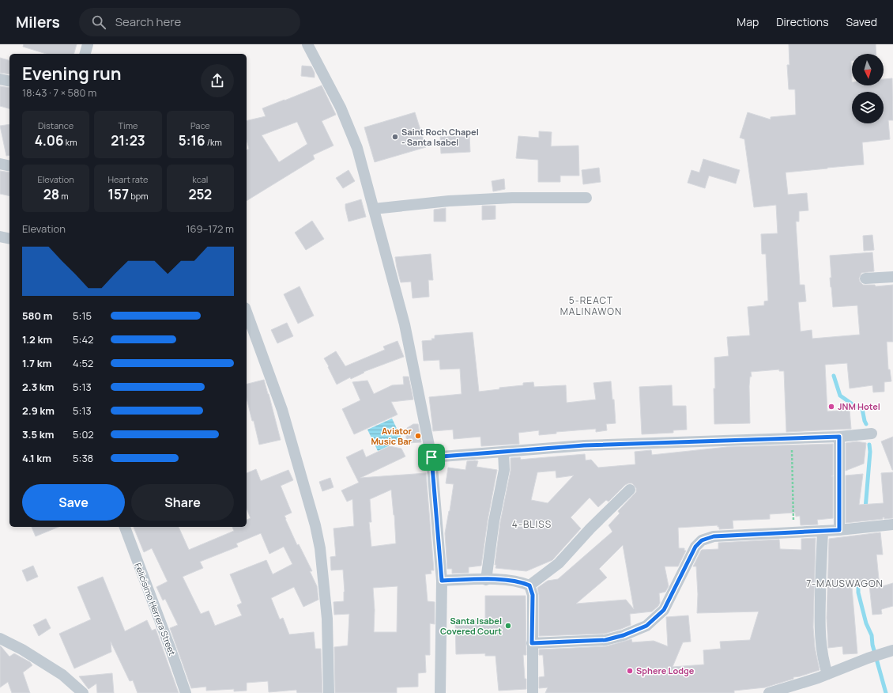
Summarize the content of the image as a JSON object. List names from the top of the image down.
{
  "streets": {
    "street": ["Felicisimo Herrera Street"]
  },
  "districts": ["5-REACT MALINAWON", "4-BLISS", "7-MAUSWAGON"],
  "places": [
    "Saint Roch Chapel - Santa Isabel",
    "JNM Hotel",
    "Aviator Music Bar",
    "Santa Isabel Covered Court",
    "Sphere Lodge"
  ],
  "north": "bottom",
  "page": {
    "header": "Milers",
    "search": "Search here",
    "nav": ["Map", "Directions", "Saved"],
    "heading": ["Evening run", "18:43 · 7 × 580 m"],
    "stats": [
      ["Distance", "4.06 km"],
      ["Time", "21:23"],
      ["Pace", "5:16 /km"],
      ["Elevation", "28 m"],
      ["Heart rate", "157 bpm"],
      ["kcal", "252"]
    ],
    "chart": ["Elevation", "169–172 m"],
    "list": [
      {
        "name": "580 m",
        "note": "5:15"
      },
      {
        "name": "1.2 km",
        "note": "5:42"
      },
      {
        "name": "1.7 km",
        "note": "4:52"
      },
      {
        "name": "2.3 km",
        "note": "5:13"
      },
      {
        "name": "2.9 km",
        "note": "5:13"
      },
      {
        "name": "3.5 km",
        "note": "5:02"
      },
      {
        "name": "4.1 km",
        "note": "5:38"
      }
    ],
    "buttons": ["Save", "Share"]
  }
}
